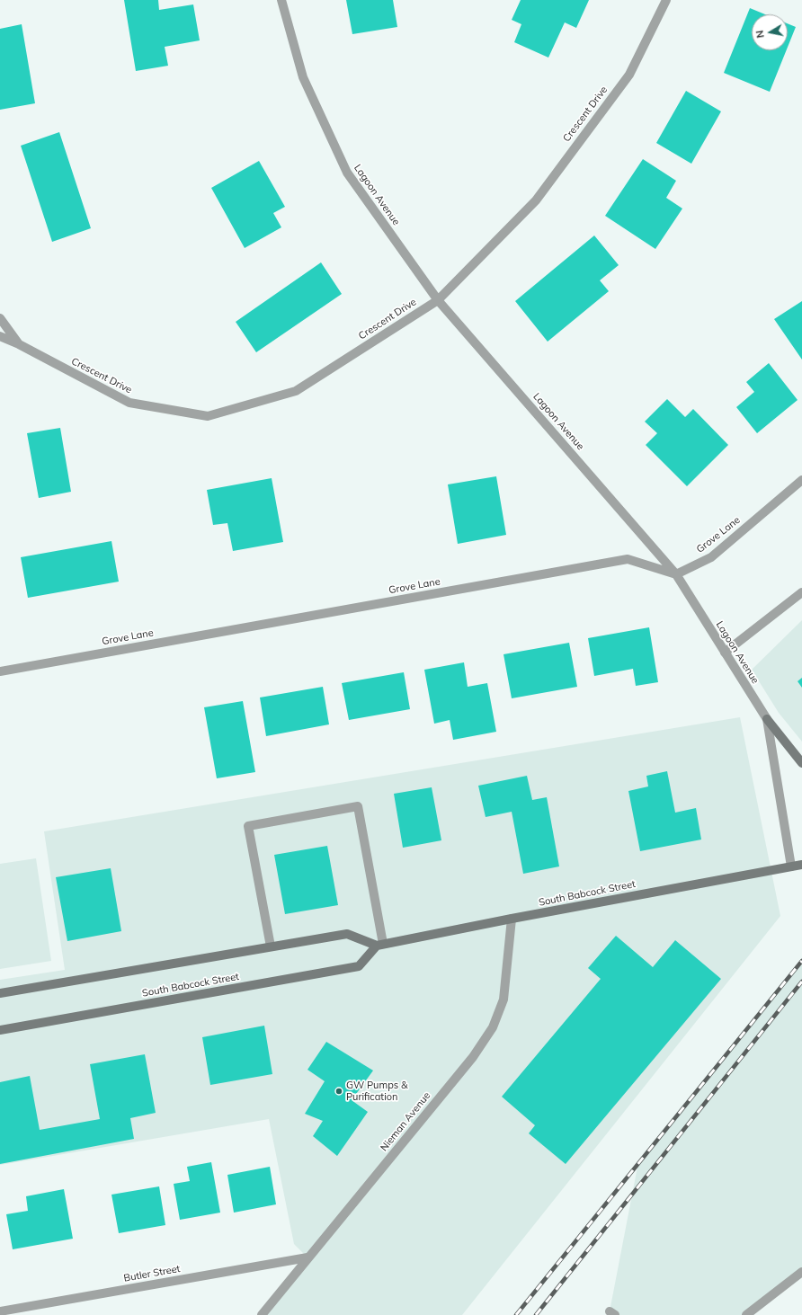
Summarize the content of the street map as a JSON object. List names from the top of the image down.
{
  "streets": {
    "main road": ["South Babcock Street"],
    "street": [
      "Crescent Drive",
      "Lagoon Avenue",
      "Grove Lane",
      "Nieman Avenue",
      "Butler Street"
    ]
  },
  "crossings": [
    ["Crescent Drive", "Lagoon Avenue"],
    ["Lagoon Avenue", "Grove Lane"],
    ["Lagoon Avenue", "South Babcock Street"],
    ["South Babcock Street", "Nieman Avenue"],
    ["Nieman Avenue", "Butler Street"]
  ],
  "places": ["GW Pumps & Purification"],
  "north": "left"
}
